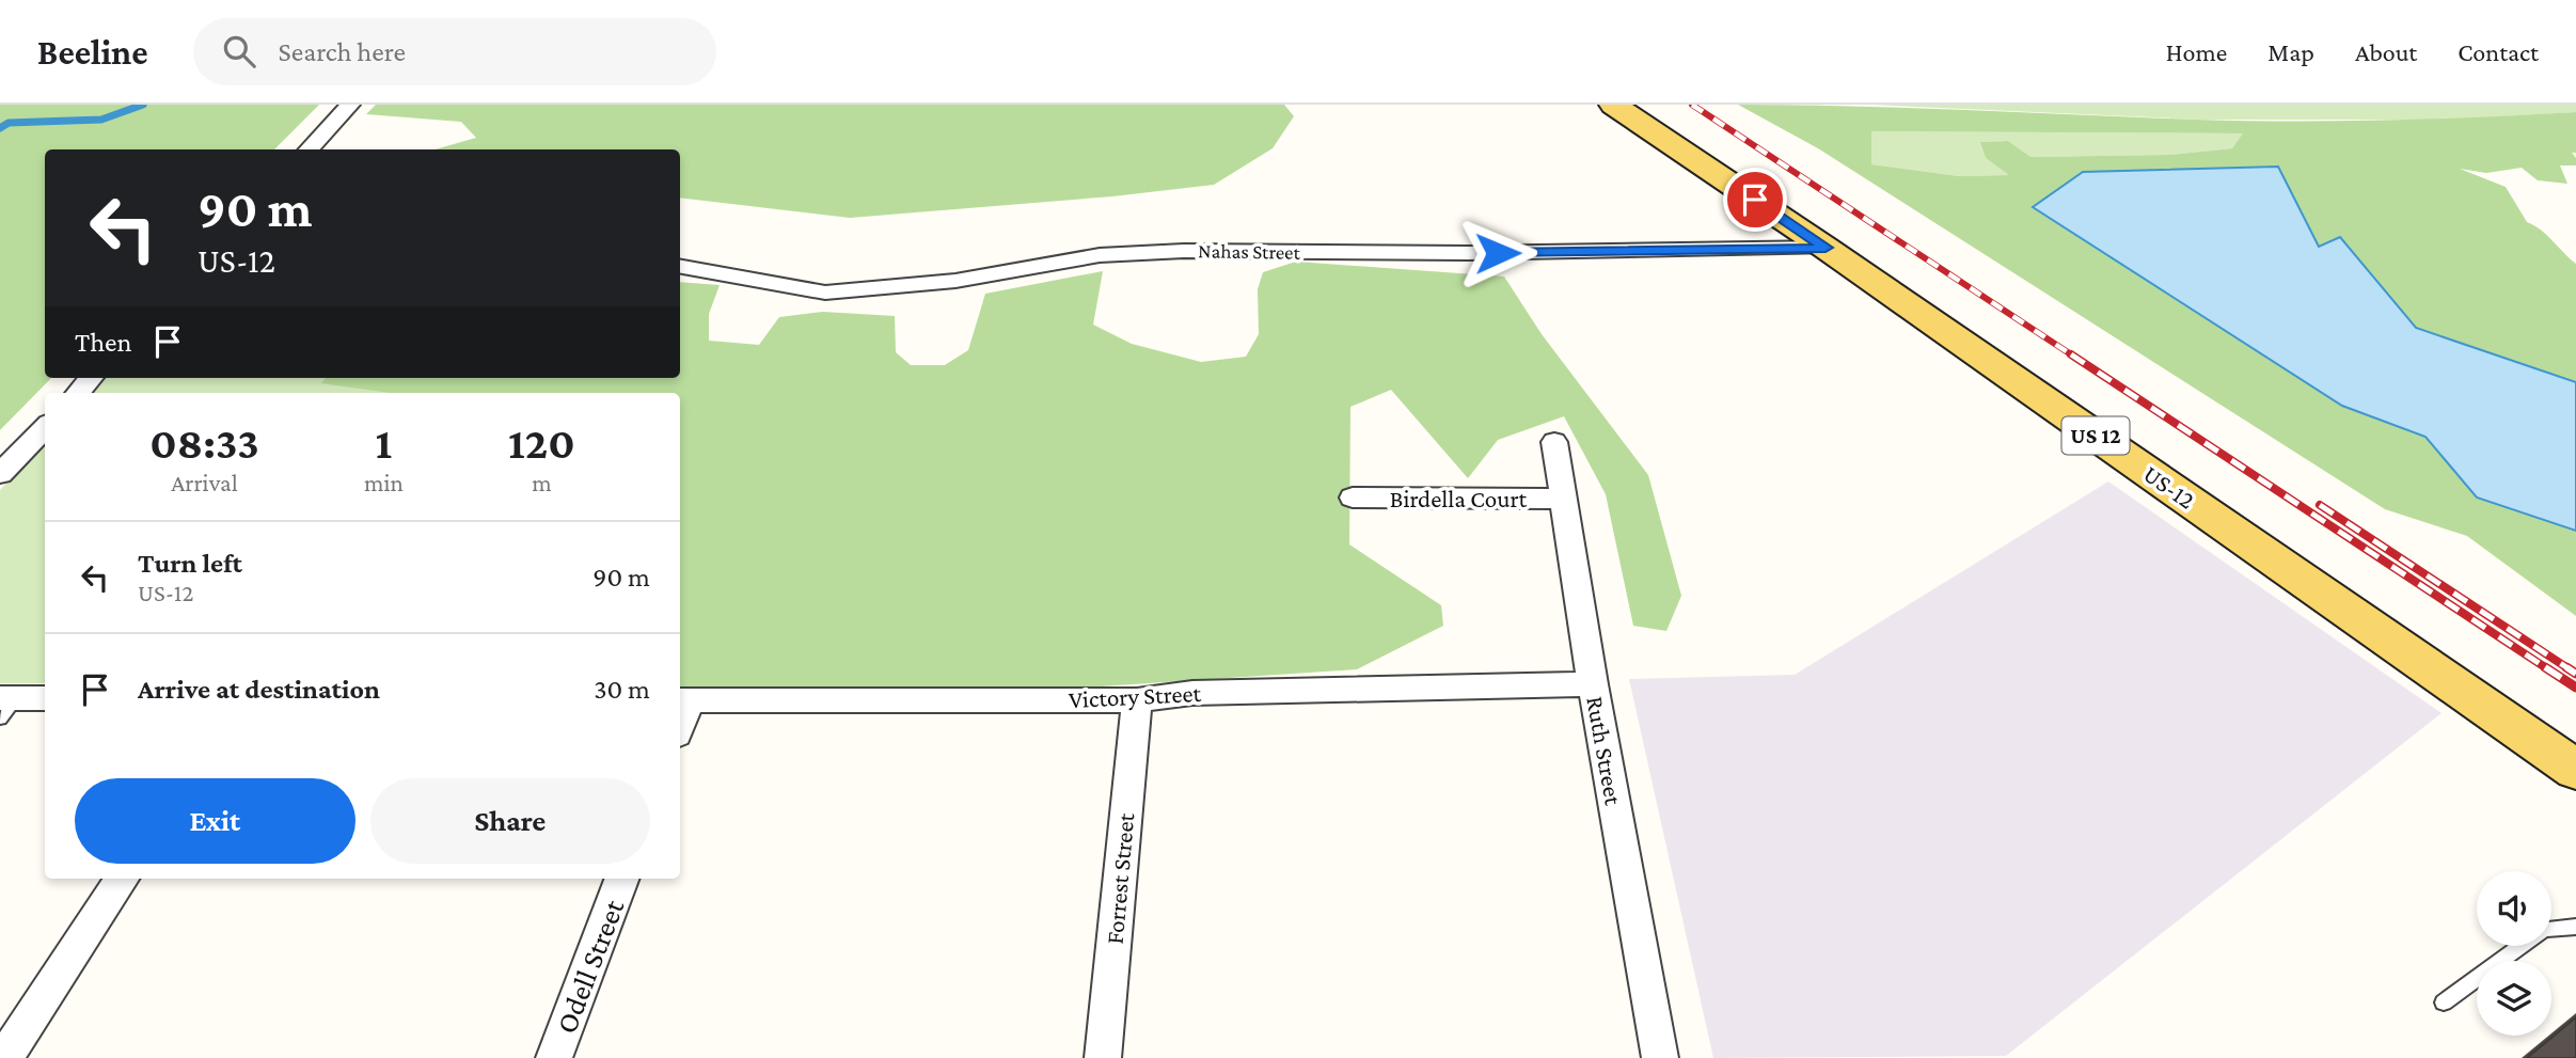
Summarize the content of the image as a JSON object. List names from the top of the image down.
{
  "streets": {
    "main road": ["US 12", "US-12"],
    "street": [
      "Nahas Street",
      "Birdella Court",
      "Victory Street",
      "Ruth Street",
      "Forrest Street",
      "Odell Street"
    ]
  },
  "crossings": [
    ["Nahas Street", "US-12"],
    ["Birdella Court", "Ruth Street"],
    ["Victory Street", "Ruth Street"],
    ["Victory Street", "Forrest Street"]
  ],
  "page": {
    "header": "Beeline",
    "search": "Search here",
    "nav": [
      "Home",
      "Map",
      "About",
      "Contact"
    ],
    "turn": ["90 m", "US-12"],
    "then": "Then",
    "eta": [
      "08:33",
      "Arrival",
      "1",
      "min",
      "120",
      "m"
    ],
    "list": [
      {
        "name": "Turn left",
        "note": "US-12",
        "value": "90 m"
      },
      {
        "name": "Arrive at destination",
        "value": "30 m"
      }
    ],
    "buttons": ["Exit", "Share"]
  }
}
